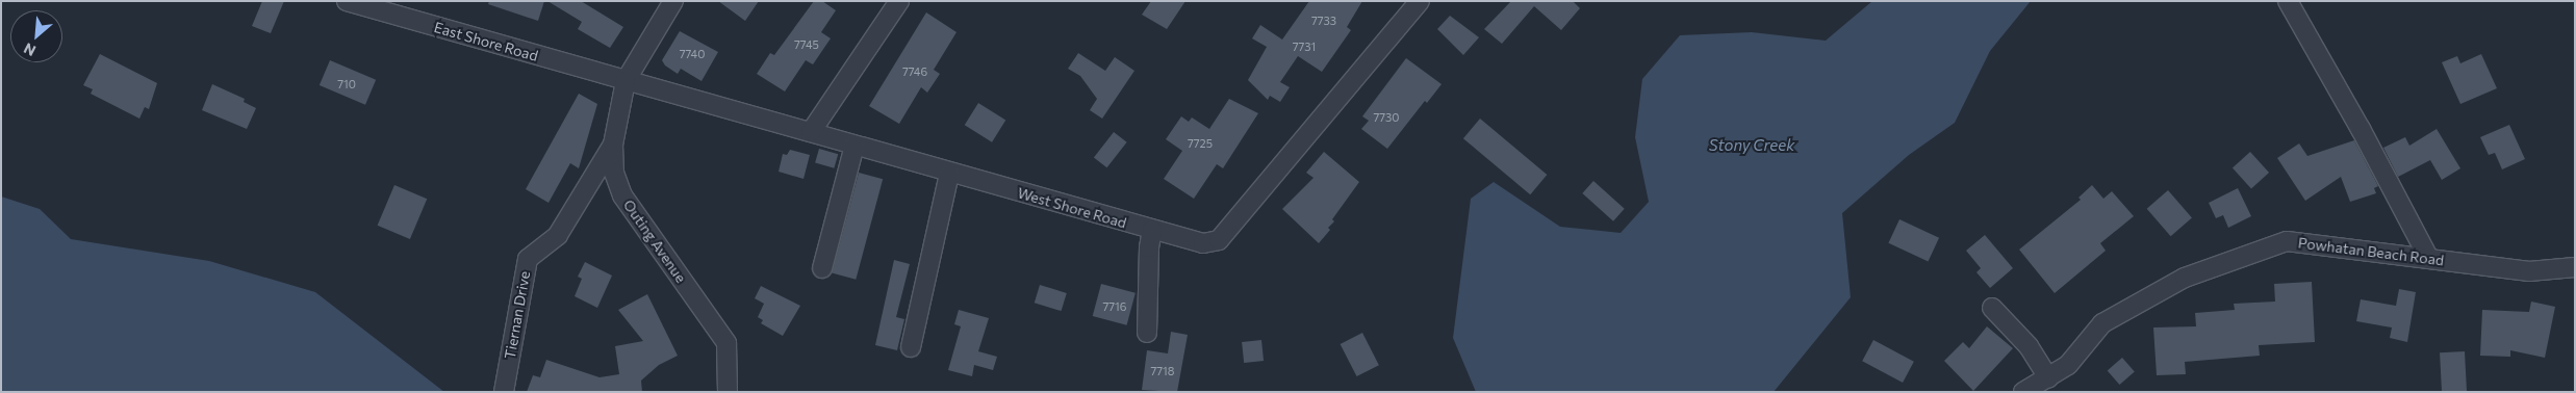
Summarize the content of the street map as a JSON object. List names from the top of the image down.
{
  "streets": {
    "street": [
      "East Shore Road",
      "West Shore Road",
      "Outing Avenue",
      "Powhatan Beach Road",
      "Tiernan Drive"
    ]
  },
  "crossings": [
    ["East Shore Road", "West Shore Road"],
    ["East Shore Road", "Outing Avenue"],
    ["West Shore Road", "Outing Avenue"],
    ["Outing Avenue", "Tiernan Drive"]
  ],
  "water": ["Stony Creek"],
  "house_numbers": [
    "7733",
    "7745",
    "7731",
    "7740",
    "7746",
    "710",
    "7730",
    "7725",
    "7716",
    "7718"
  ],
  "north": "bottom left"
}
